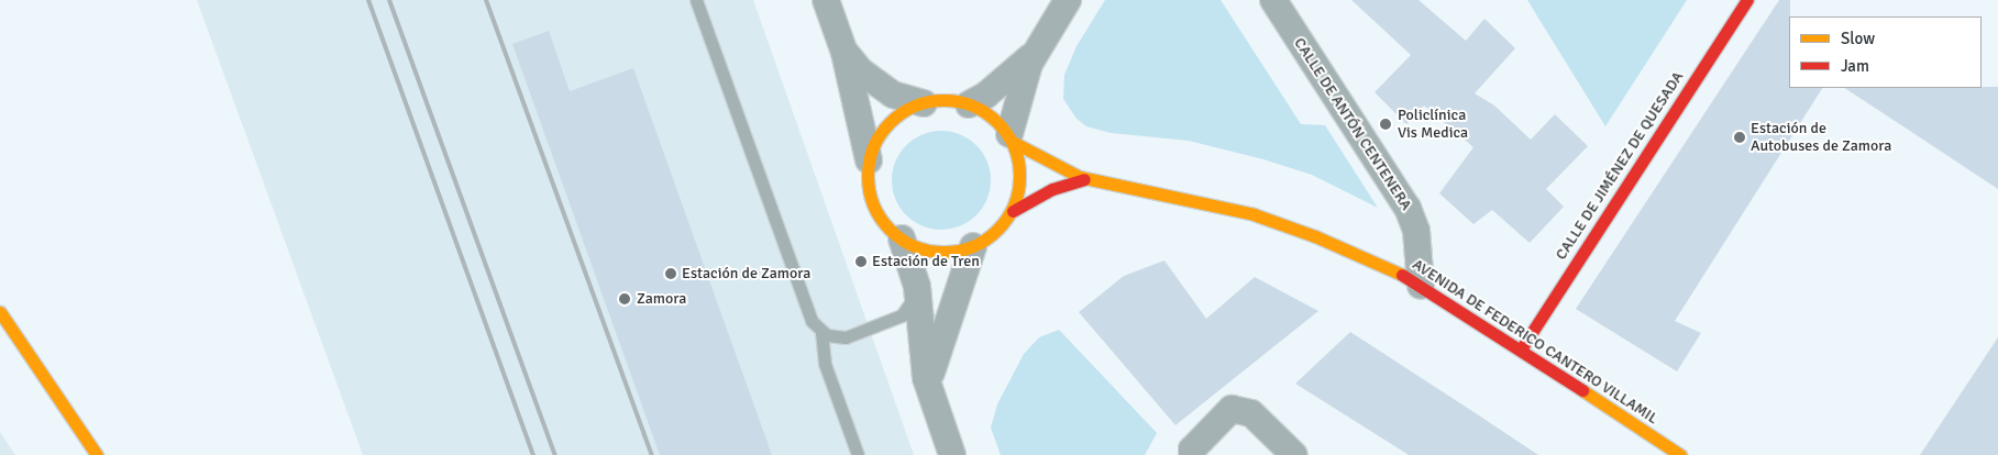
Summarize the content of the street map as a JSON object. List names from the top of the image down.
{
  "streets": {
    "street": ["CALLE DE ANTÓN CENTENERA", "CALLE DE JIMÉNEZ DE QUESADA", "AVENIDA DE FEDERICO CANTERO VILLAMIL"]
  },
  "crossings": [
    ["CALLE DE ANTÓN CENTENERA", "AVENIDA DE FEDERICO CANTERO VILLAMIL"],
    ["CALLE DE JIMÉNEZ DE QUESADA", "AVENIDA DE FEDERICO CANTERO VILLAMIL"]
  ],
  "places": [
    "Policlínica Vis Medica",
    "Estación de Autobuses de Zamora",
    "Estación de Tren",
    "Estación de Zamora",
    "Zamora"
  ],
  "legend": ["Slow", "Jam"]
}
